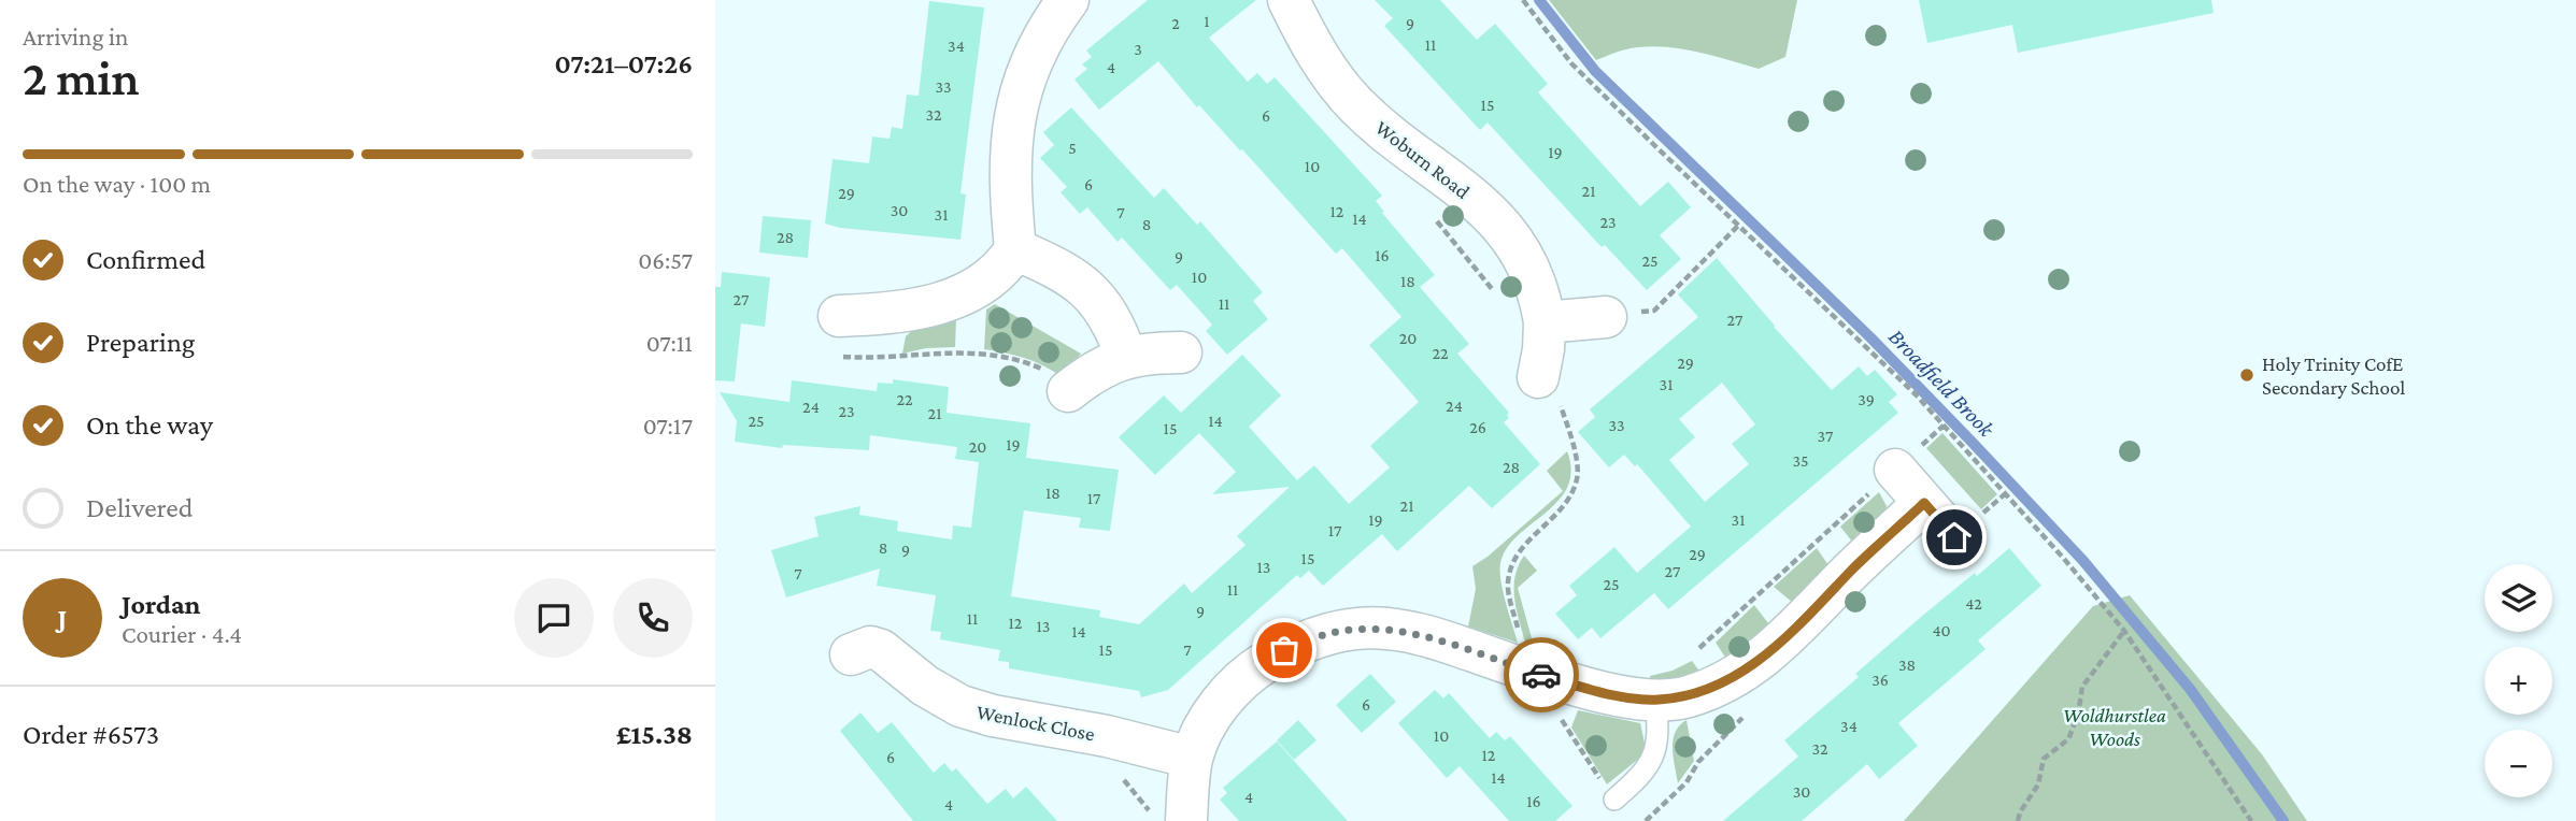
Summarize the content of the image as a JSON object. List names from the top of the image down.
{
  "streets": {
    "street": ["Woburn Road", "Wenlock Close"]
  },
  "water": ["Broadfield Brook"],
  "parks": ["Woldhurstlea Woods"],
  "places": ["Holy Trinity CofE Secondary School"],
  "house_numbers": [
    "1",
    "2",
    "9",
    "11",
    "34",
    "3",
    "4",
    "33",
    "15",
    "32",
    "6",
    "5",
    "19",
    "10",
    "6",
    "21",
    "29",
    "30",
    "12",
    "7",
    "31",
    "14",
    "23",
    "8",
    "28",
    "16",
    "9",
    "25",
    "10",
    "18",
    "27",
    "11",
    "27",
    "20",
    "22",
    "29",
    "31",
    "22",
    "39",
    "24",
    "24",
    "23",
    "21",
    "25",
    "14",
    "33",
    "26",
    "15",
    "37",
    "19",
    "20",
    "35",
    "28",
    "18",
    "17",
    "21",
    "19",
    "31",
    "17",
    "8",
    "9",
    "29",
    "15",
    "13",
    "27",
    "7",
    "25",
    "11",
    "42",
    "9",
    "11",
    "12",
    "13",
    "40",
    "14",
    "15",
    "7",
    "38",
    "36",
    "6",
    "34",
    "10",
    "32",
    "12",
    "6",
    "14",
    "30",
    "4",
    "16",
    "4"
  ],
  "page": {
    "heading": ["2 min", "Arriving in", "07:21–07:26"],
    "panel": [
      "Jordan",
      "Courier · 4.4",
      "Order #6573",
      "£15.38"
    ],
    "bar": "On the way · 100 m",
    "list": [
      ["Confirmed", "06:57"],
      ["Preparing", "07:11"],
      ["On the way", "07:17"],
      "Delivered"
    ],
    "map_buttons": ["+", "−"],
    "round": "J"
  }
}
